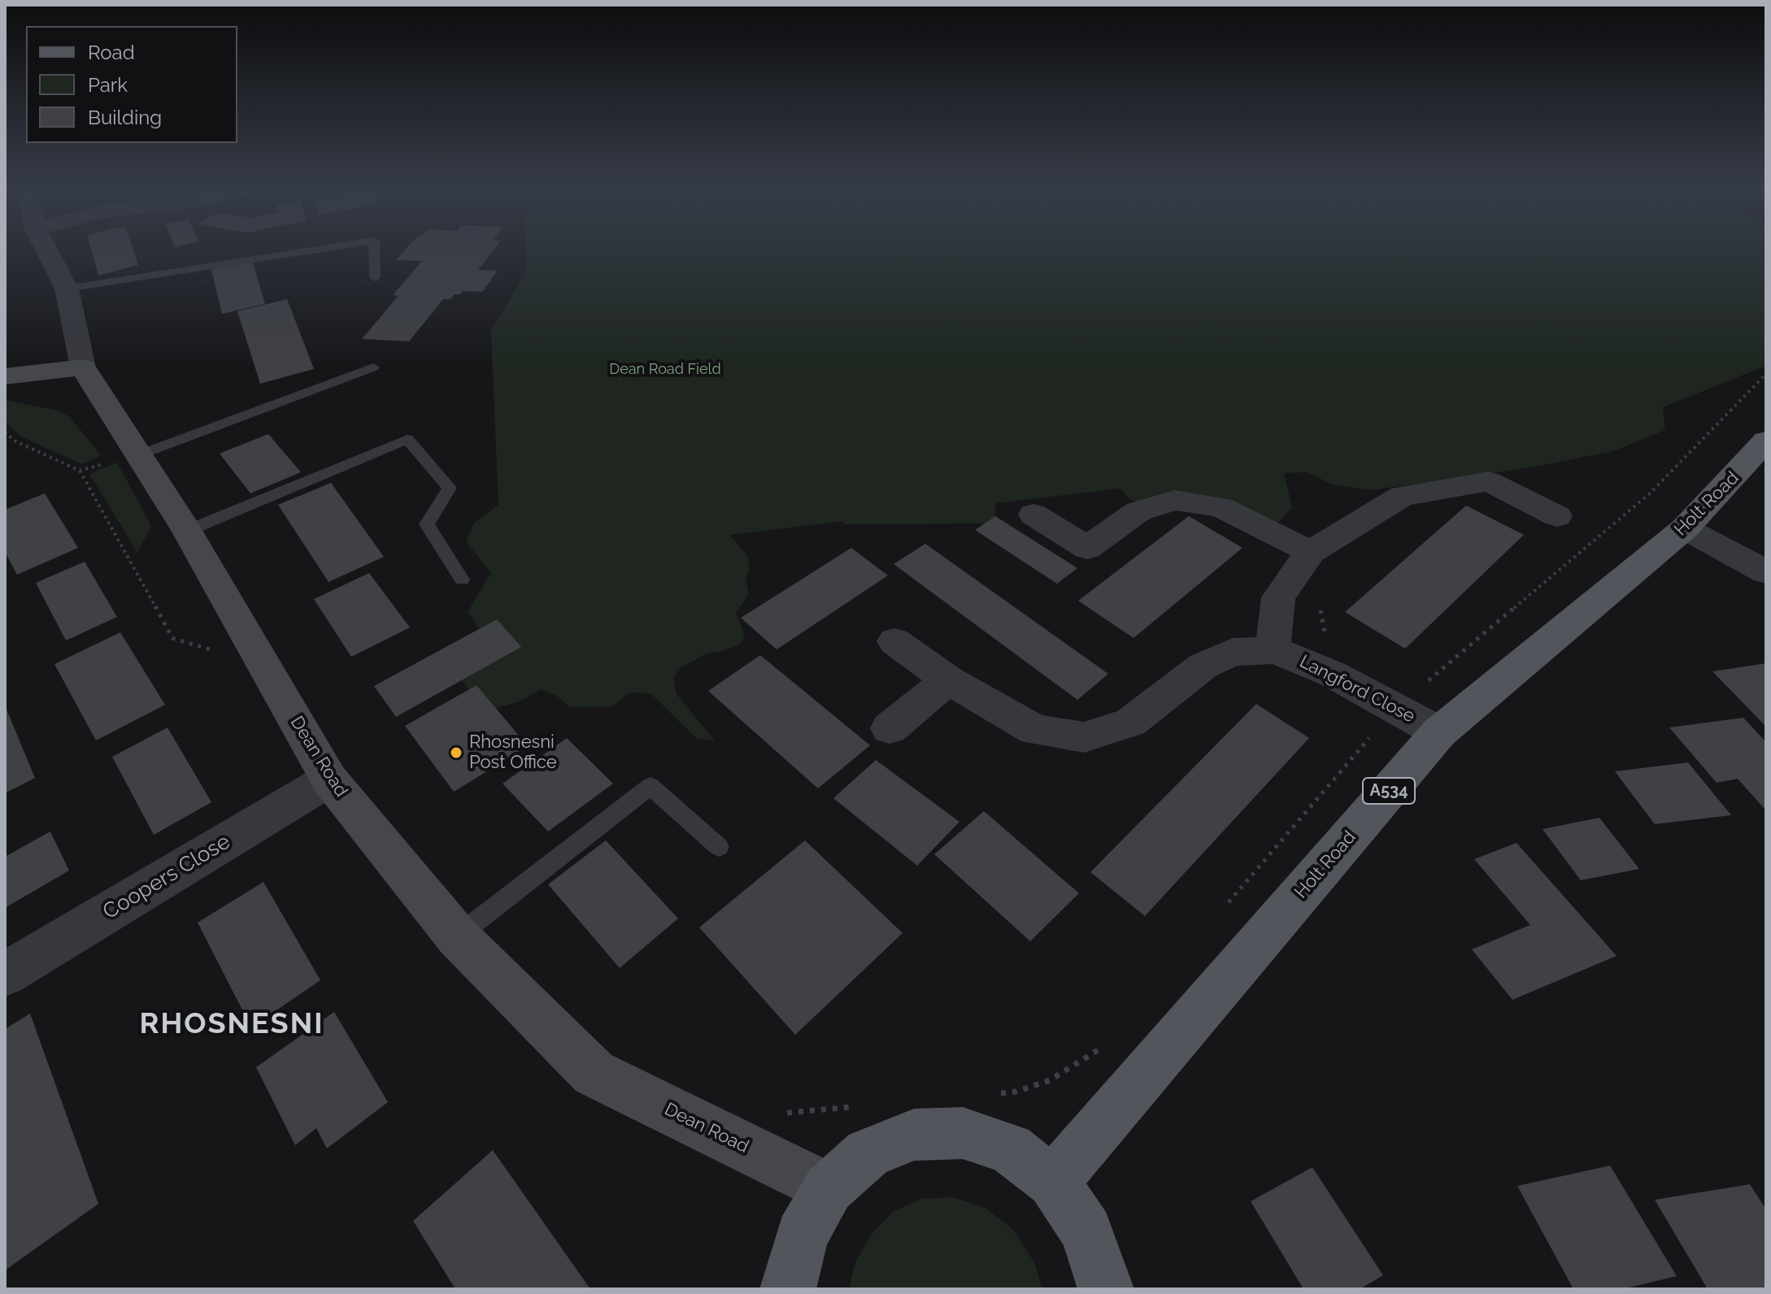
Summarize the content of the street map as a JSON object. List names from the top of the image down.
{
  "streets": {
    "main road": ["Holt Road", "Dean Road", "A534"],
    "street": ["Langford Close", "Coopers Close"]
  },
  "crossings": [
    ["Holt Road", "Langford Close"],
    ["Dean Road", "Coopers Close"]
  ],
  "districts": ["RHOSNESNI"],
  "parks": ["Dean Road Field"],
  "places": ["Rhosnesni Post Office"],
  "legend": ["Road", "Park", "Building"]
}
